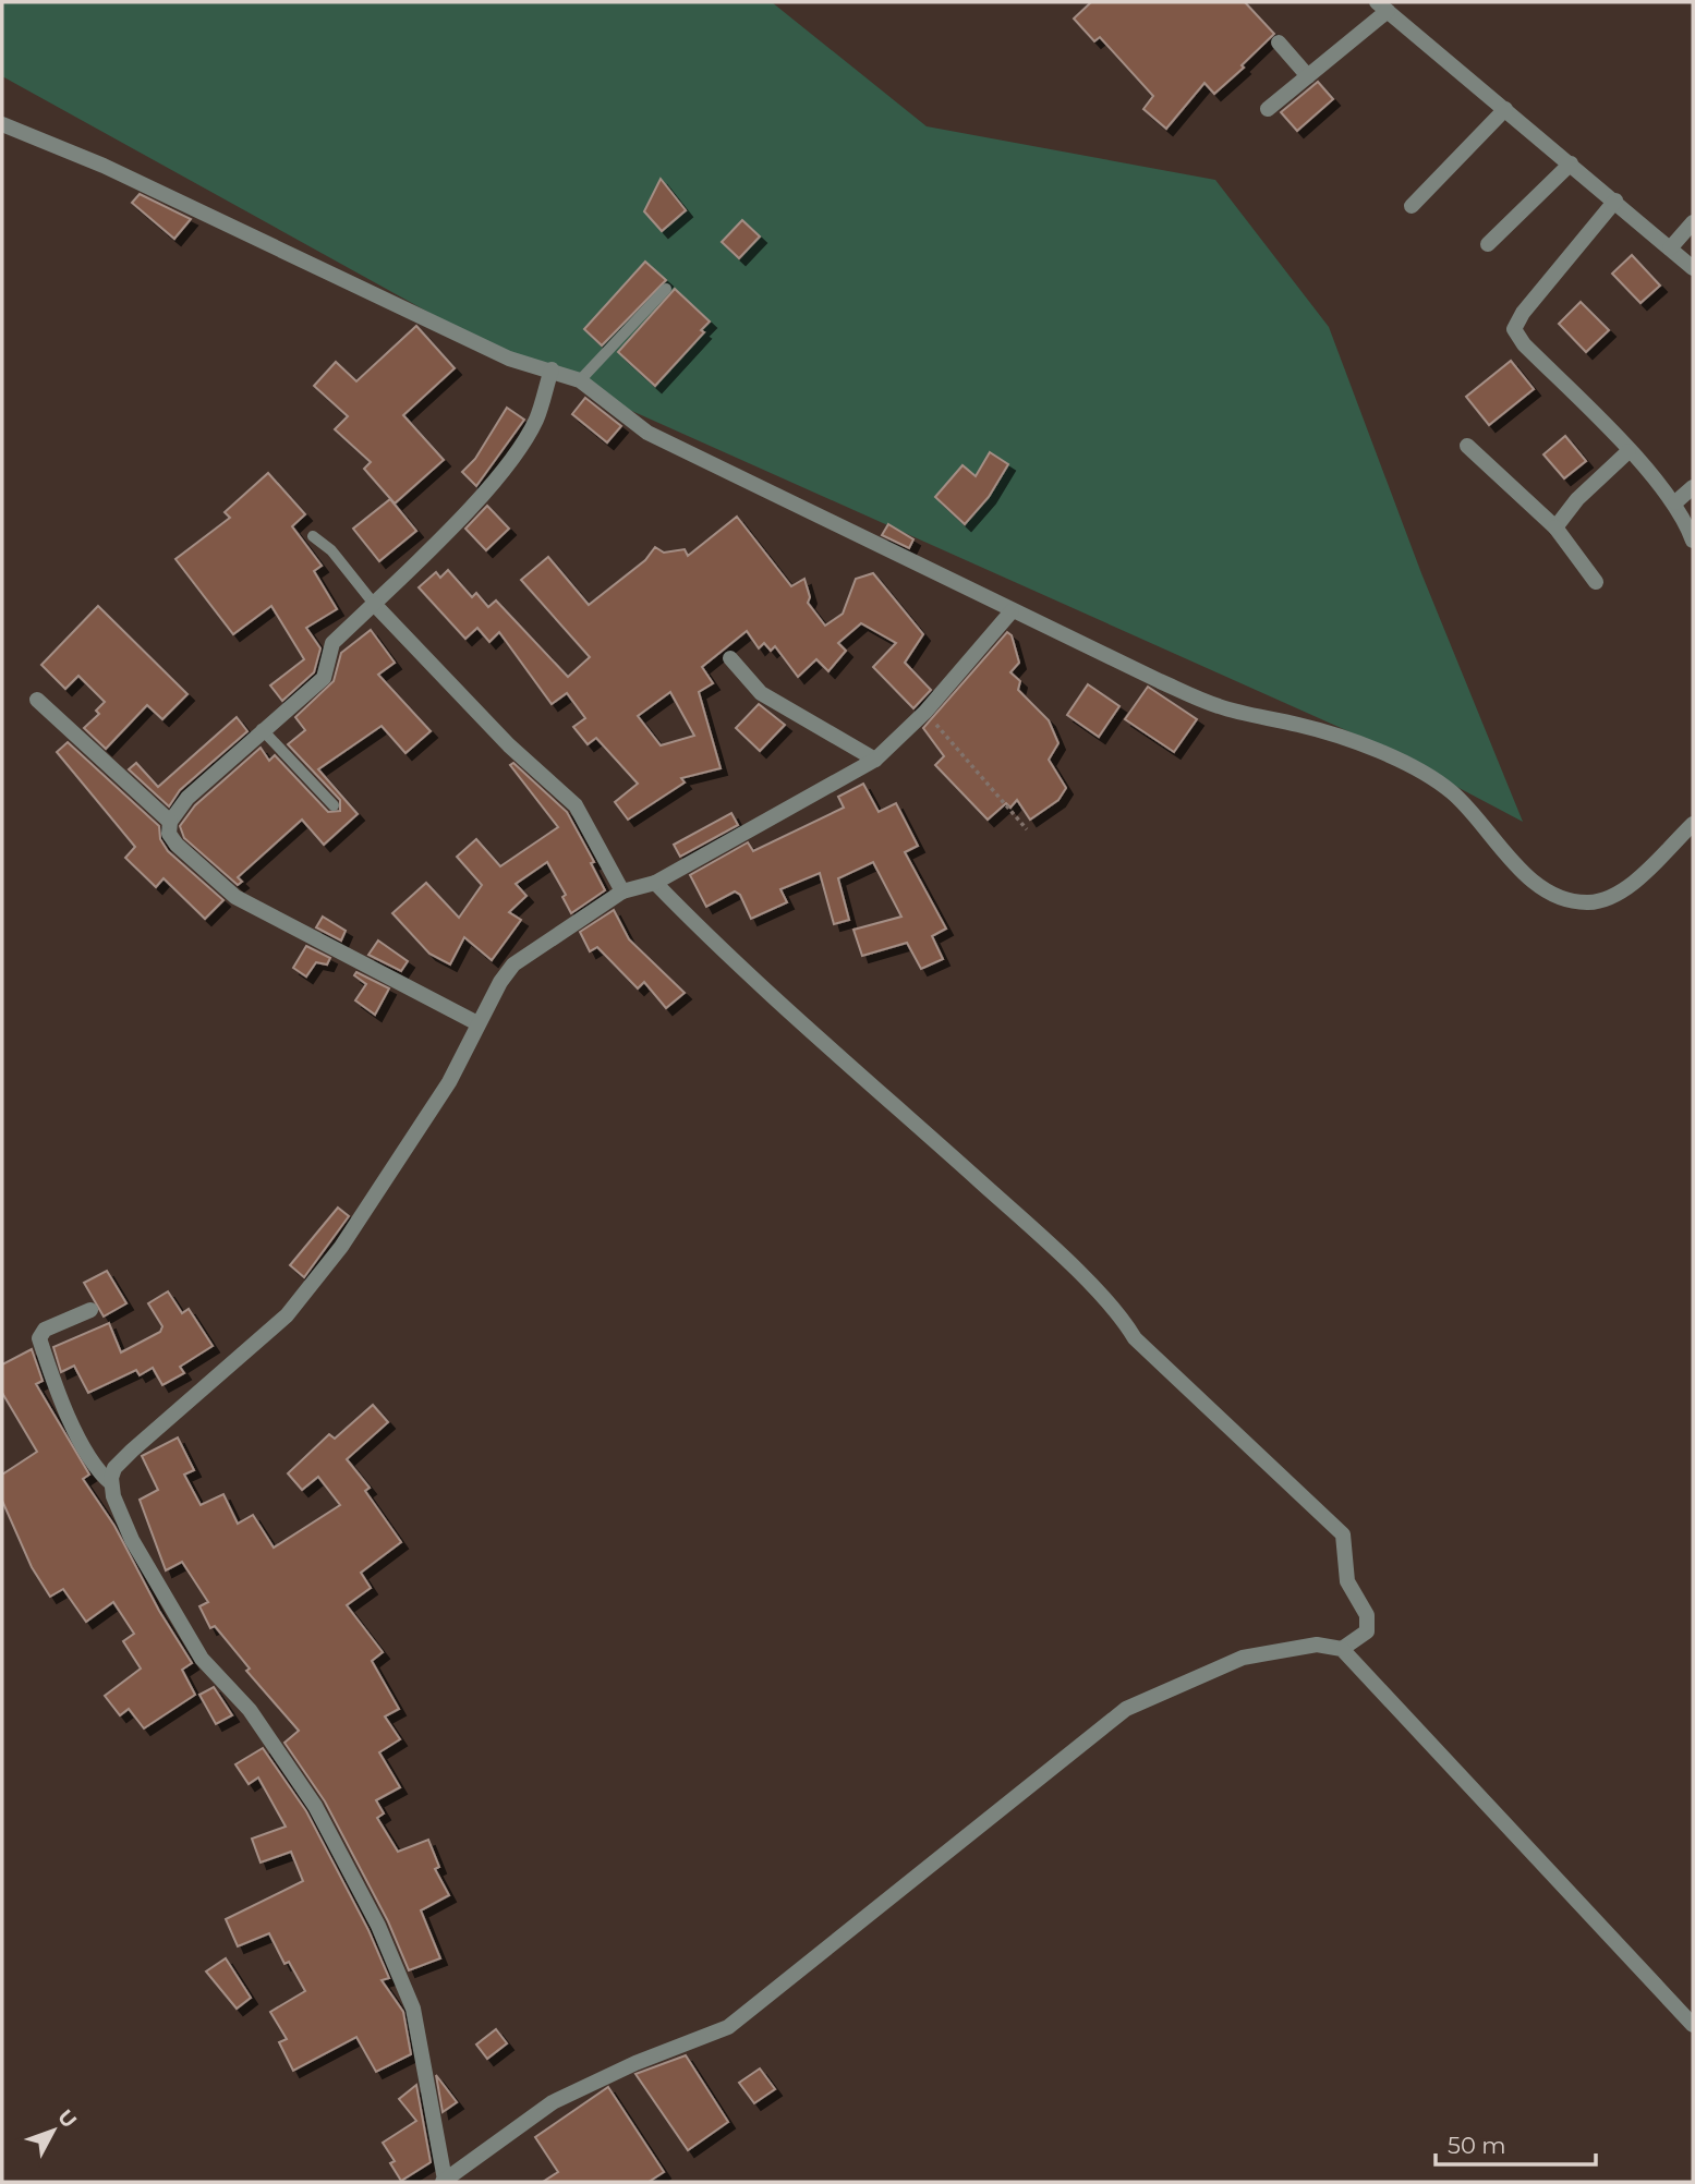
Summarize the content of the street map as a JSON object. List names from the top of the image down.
{
  "scale_bar": "50 m",
  "north": "top right"
}
